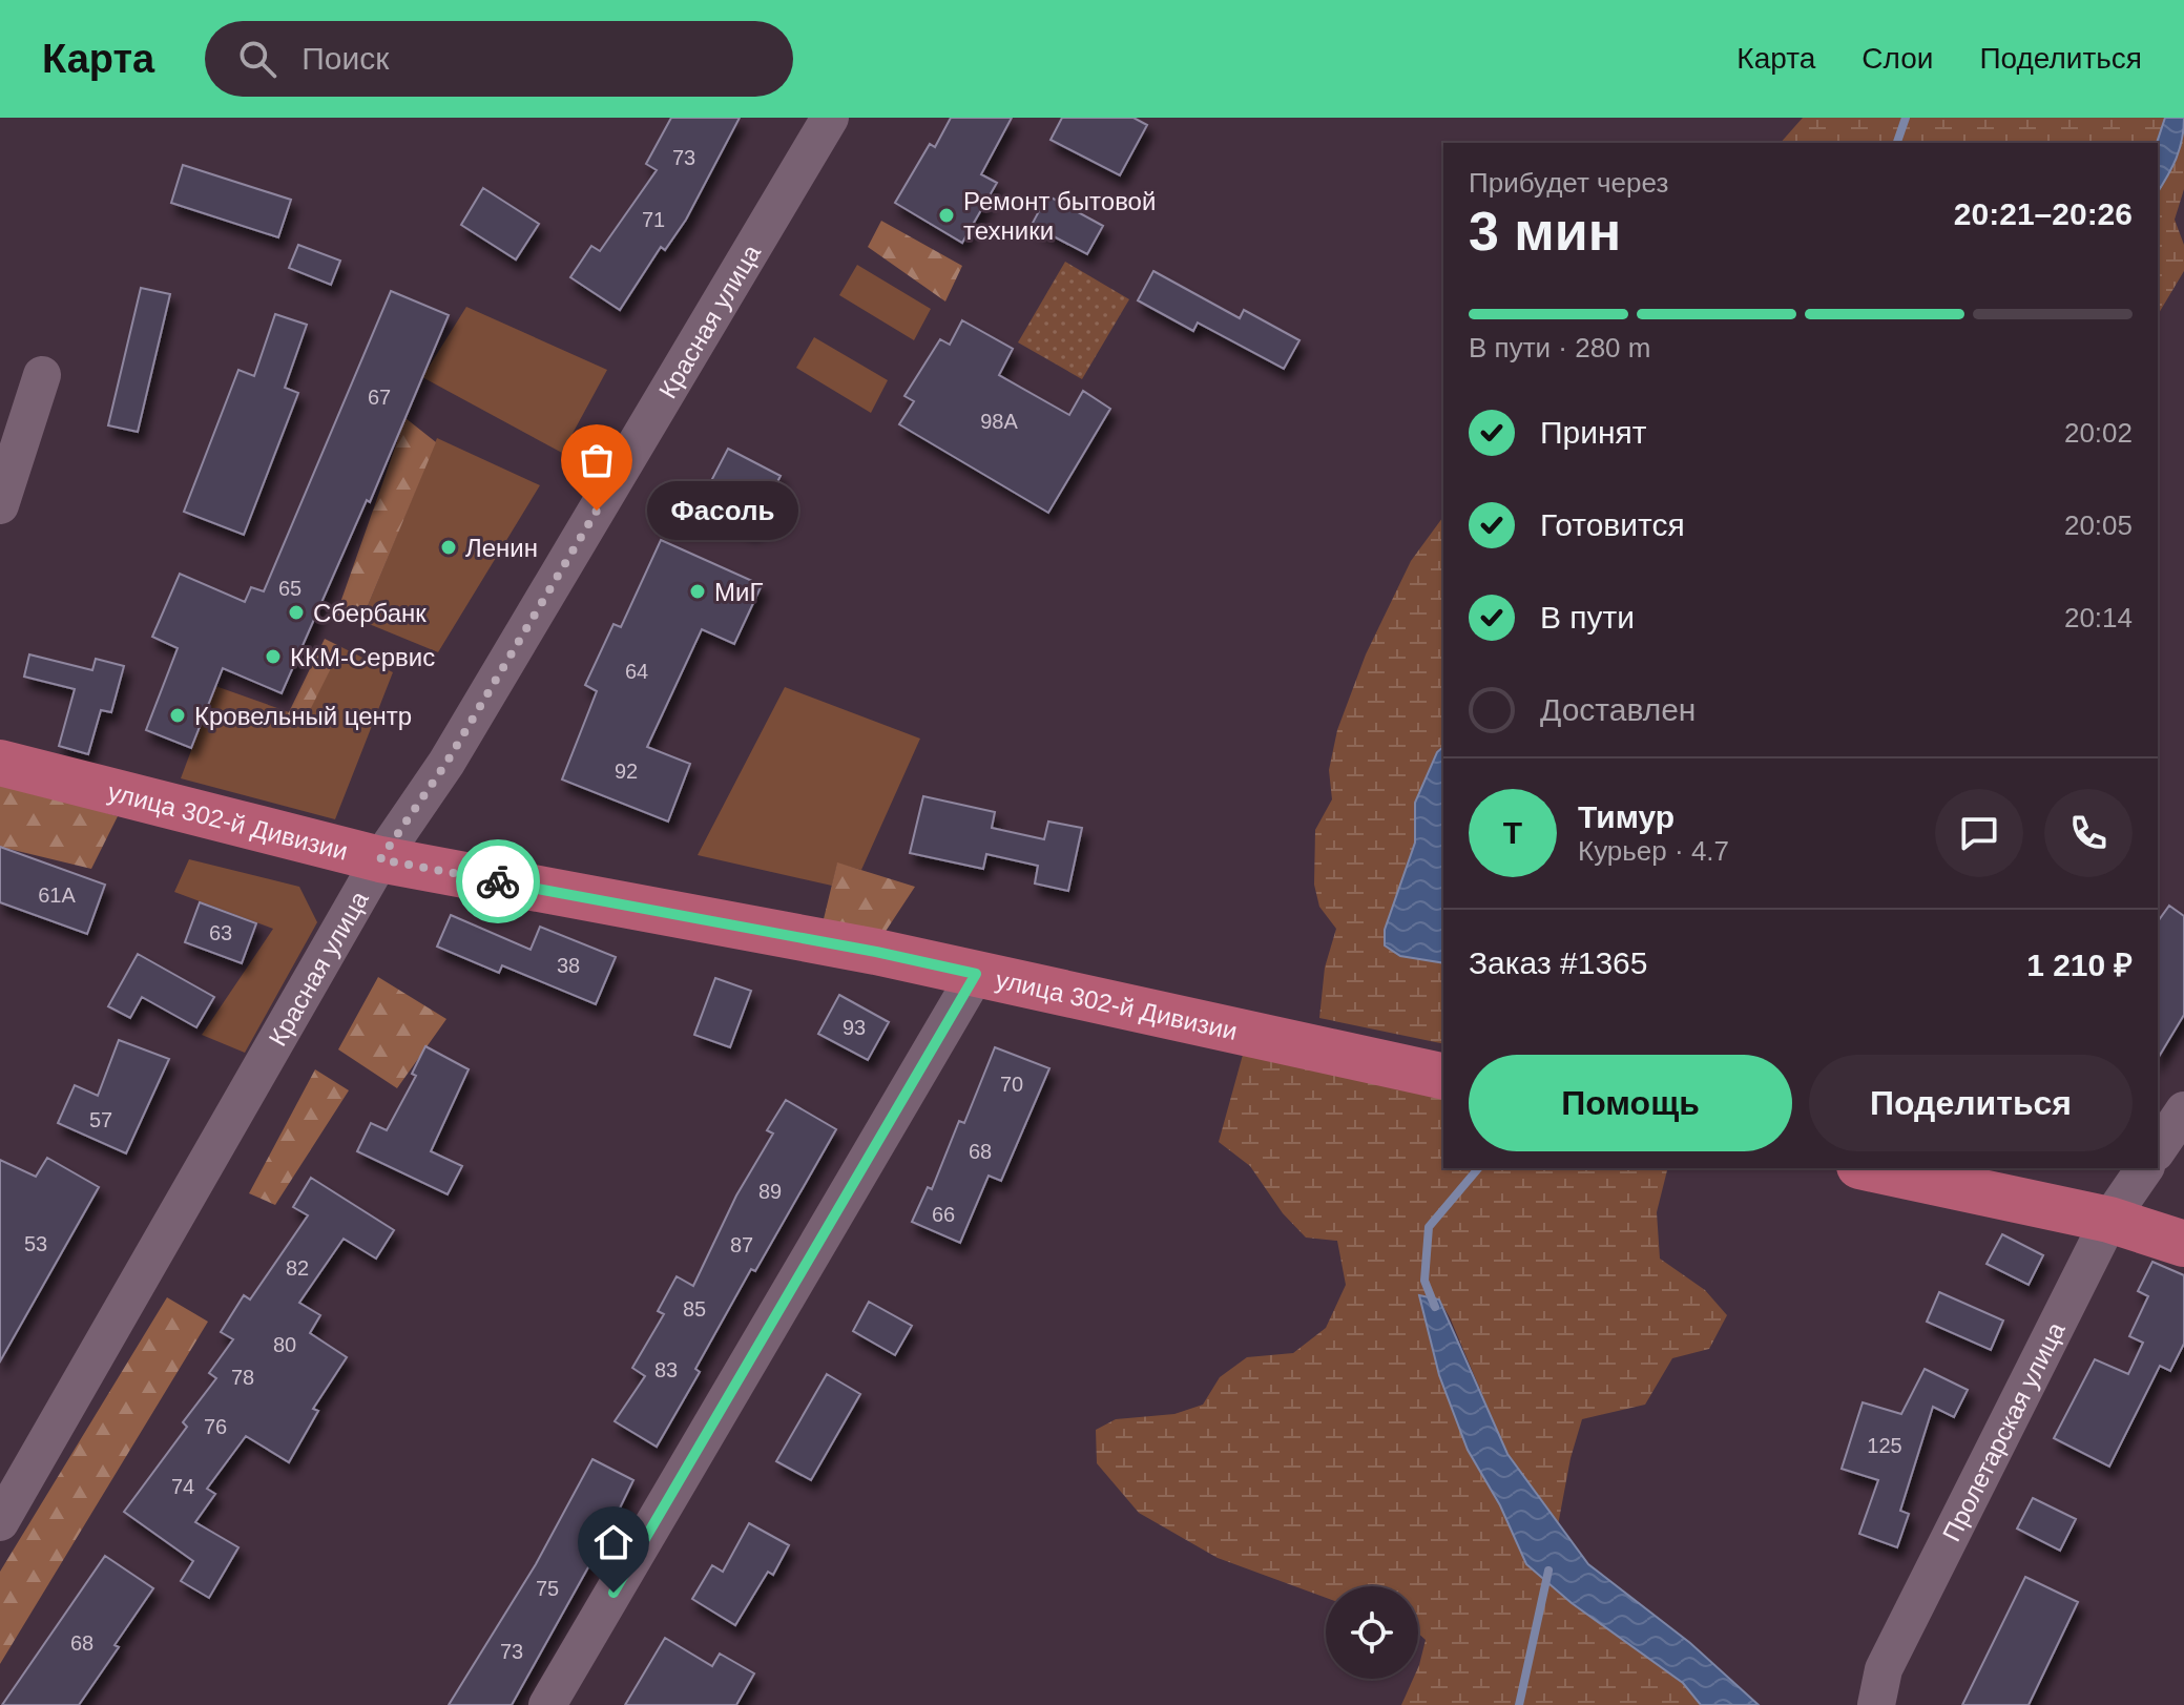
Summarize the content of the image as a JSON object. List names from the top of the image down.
{
  "streets": {
    "main road": ["улица 302-й Дивизии"],
    "street": ["Красная улица", "Пролетарская улица"]
  },
  "crossings": [
    ["Красная улица", "улица 302-й Дивизии"]
  ],
  "places": [
    "Ремонт бытовой техники",
    "Фасоль",
    "Ленин",
    "МиГ",
    "Сбербанк",
    "ККМ-Сервис",
    "Кровельный центр"
  ],
  "house_numbers": [
    "73",
    "71",
    "67",
    "98А",
    "65",
    "64",
    "92",
    "61А",
    "63",
    "38",
    "93",
    "70",
    "57",
    "68",
    "89",
    "66",
    "53",
    "87",
    "82",
    "85",
    "80",
    "83",
    "78",
    "76",
    "125",
    "74",
    "75",
    "68",
    "73"
  ],
  "page": {
    "header": "Карта",
    "search": "Поиск",
    "nav": ["Карта", "Слои", "Поделиться"],
    "heading": ["3 мин", "Прибудет через", "20:21–20:26"],
    "panel": [
      "Тимур",
      "Курьер · 4.7",
      "Заказ #1365",
      "1 210 ₽"
    ],
    "bar": "В пути · 280 m",
    "list": [
      ["Принят", "20:02"],
      ["Готовится", "20:05"],
      ["В пути", "20:14"],
      "Доставлен"
    ],
    "bubble": "Фасоль",
    "round": "Т",
    "buttons": ["Помощь", "Поделиться"]
  }
}
